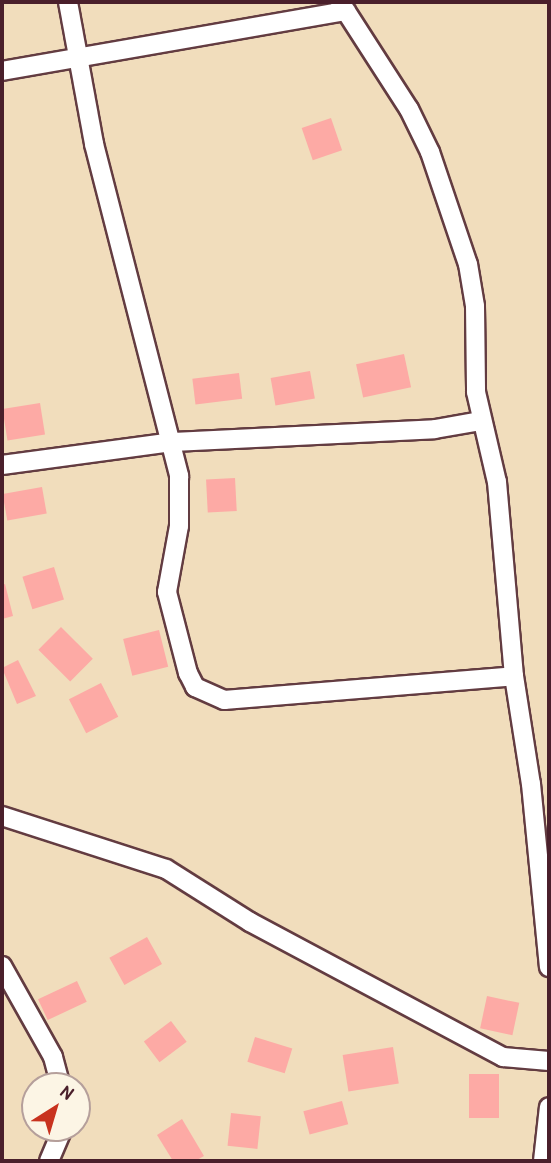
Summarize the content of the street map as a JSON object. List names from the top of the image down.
{
  "north": "top right"
}
